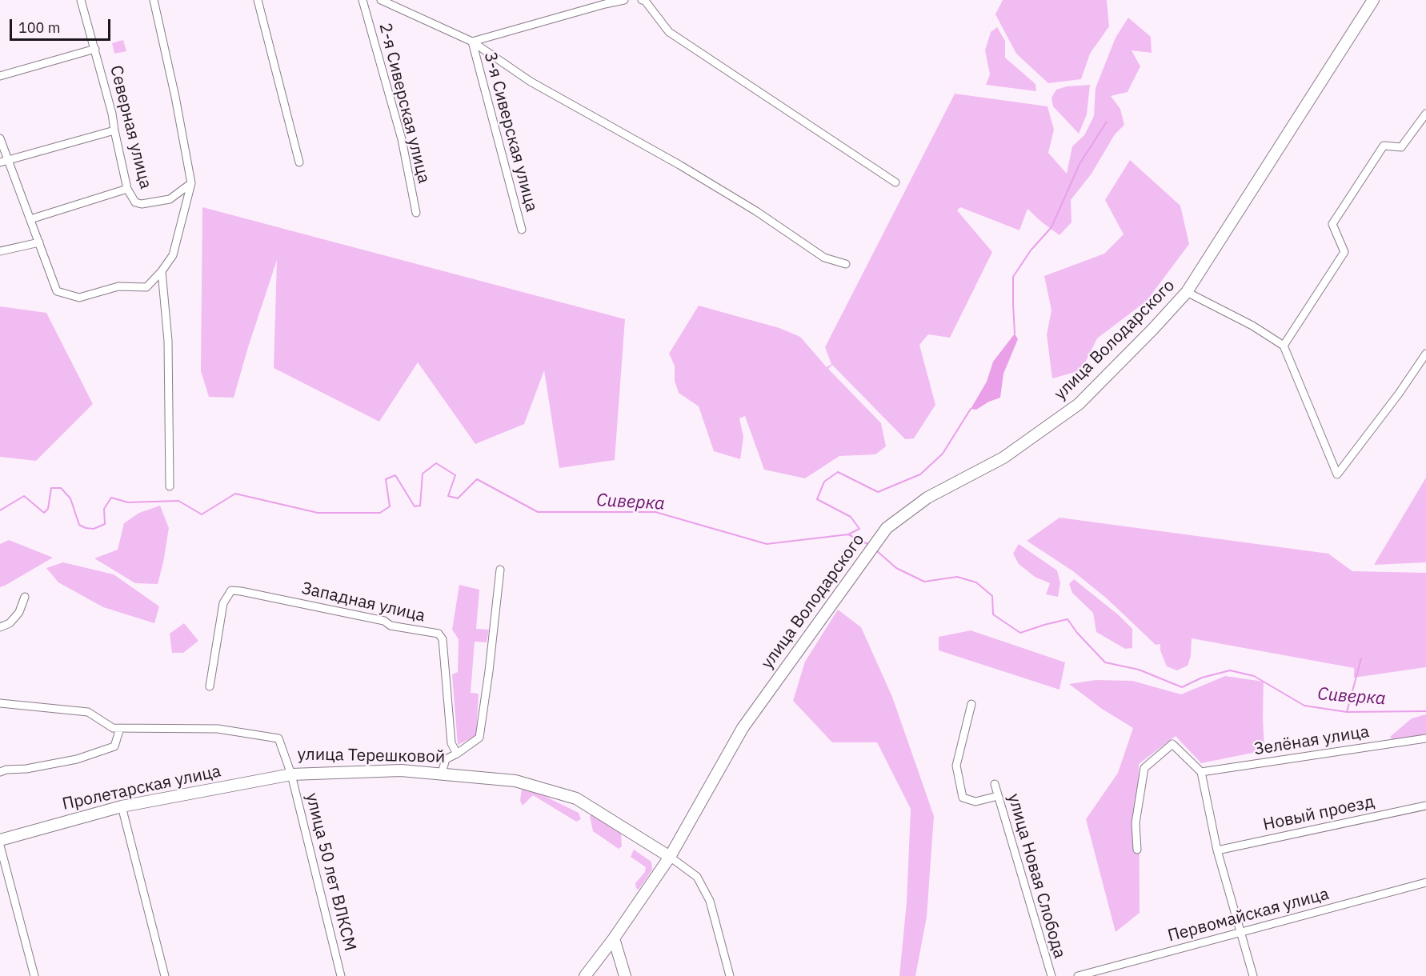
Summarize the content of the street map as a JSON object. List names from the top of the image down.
{
  "streets": {
    "main road": ["улица Володарского", "улица Терешковой", "Пролетарская улица"],
    "street": [
      "2-я Сиверская улица",
      "Северная улица",
      "3-я Сиверская улица",
      "Западная улица",
      "Зелёная улица",
      "Новый проезд",
      "улица 50 лет ВЛКСМ",
      "улица Новая Слобода",
      "Первомайская улица"
    ]
  },
  "crossings": [
    ["улица Володарского", "улица Терешковой"],
    ["улица Терешковой", "Пролетарская улица"],
    ["улица Терешковой", "улица 50 лет ВЛКСМ"],
    ["Пролетарская улица", "улица 50 лет ВЛКСМ"]
  ],
  "water": ["Сиверка"],
  "scale_bar": "100 m"
}
